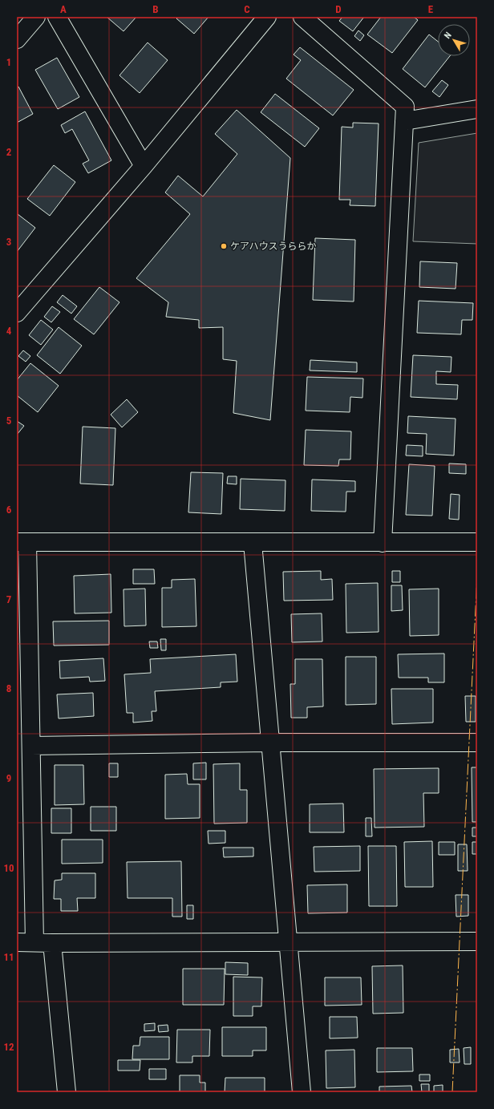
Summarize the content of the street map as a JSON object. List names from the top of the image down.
{
  "places": ["ケアハウスうららか"],
  "north": "top left",
  "grid": {
    "columns": [
      "A",
      "B",
      "C",
      "D",
      "E"
    ],
    "rows": [
      "1",
      "2",
      "3",
      "4",
      "5",
      "6",
      "7",
      "8",
      "9",
      "10",
      "11",
      "12"
    ]
  }
}
